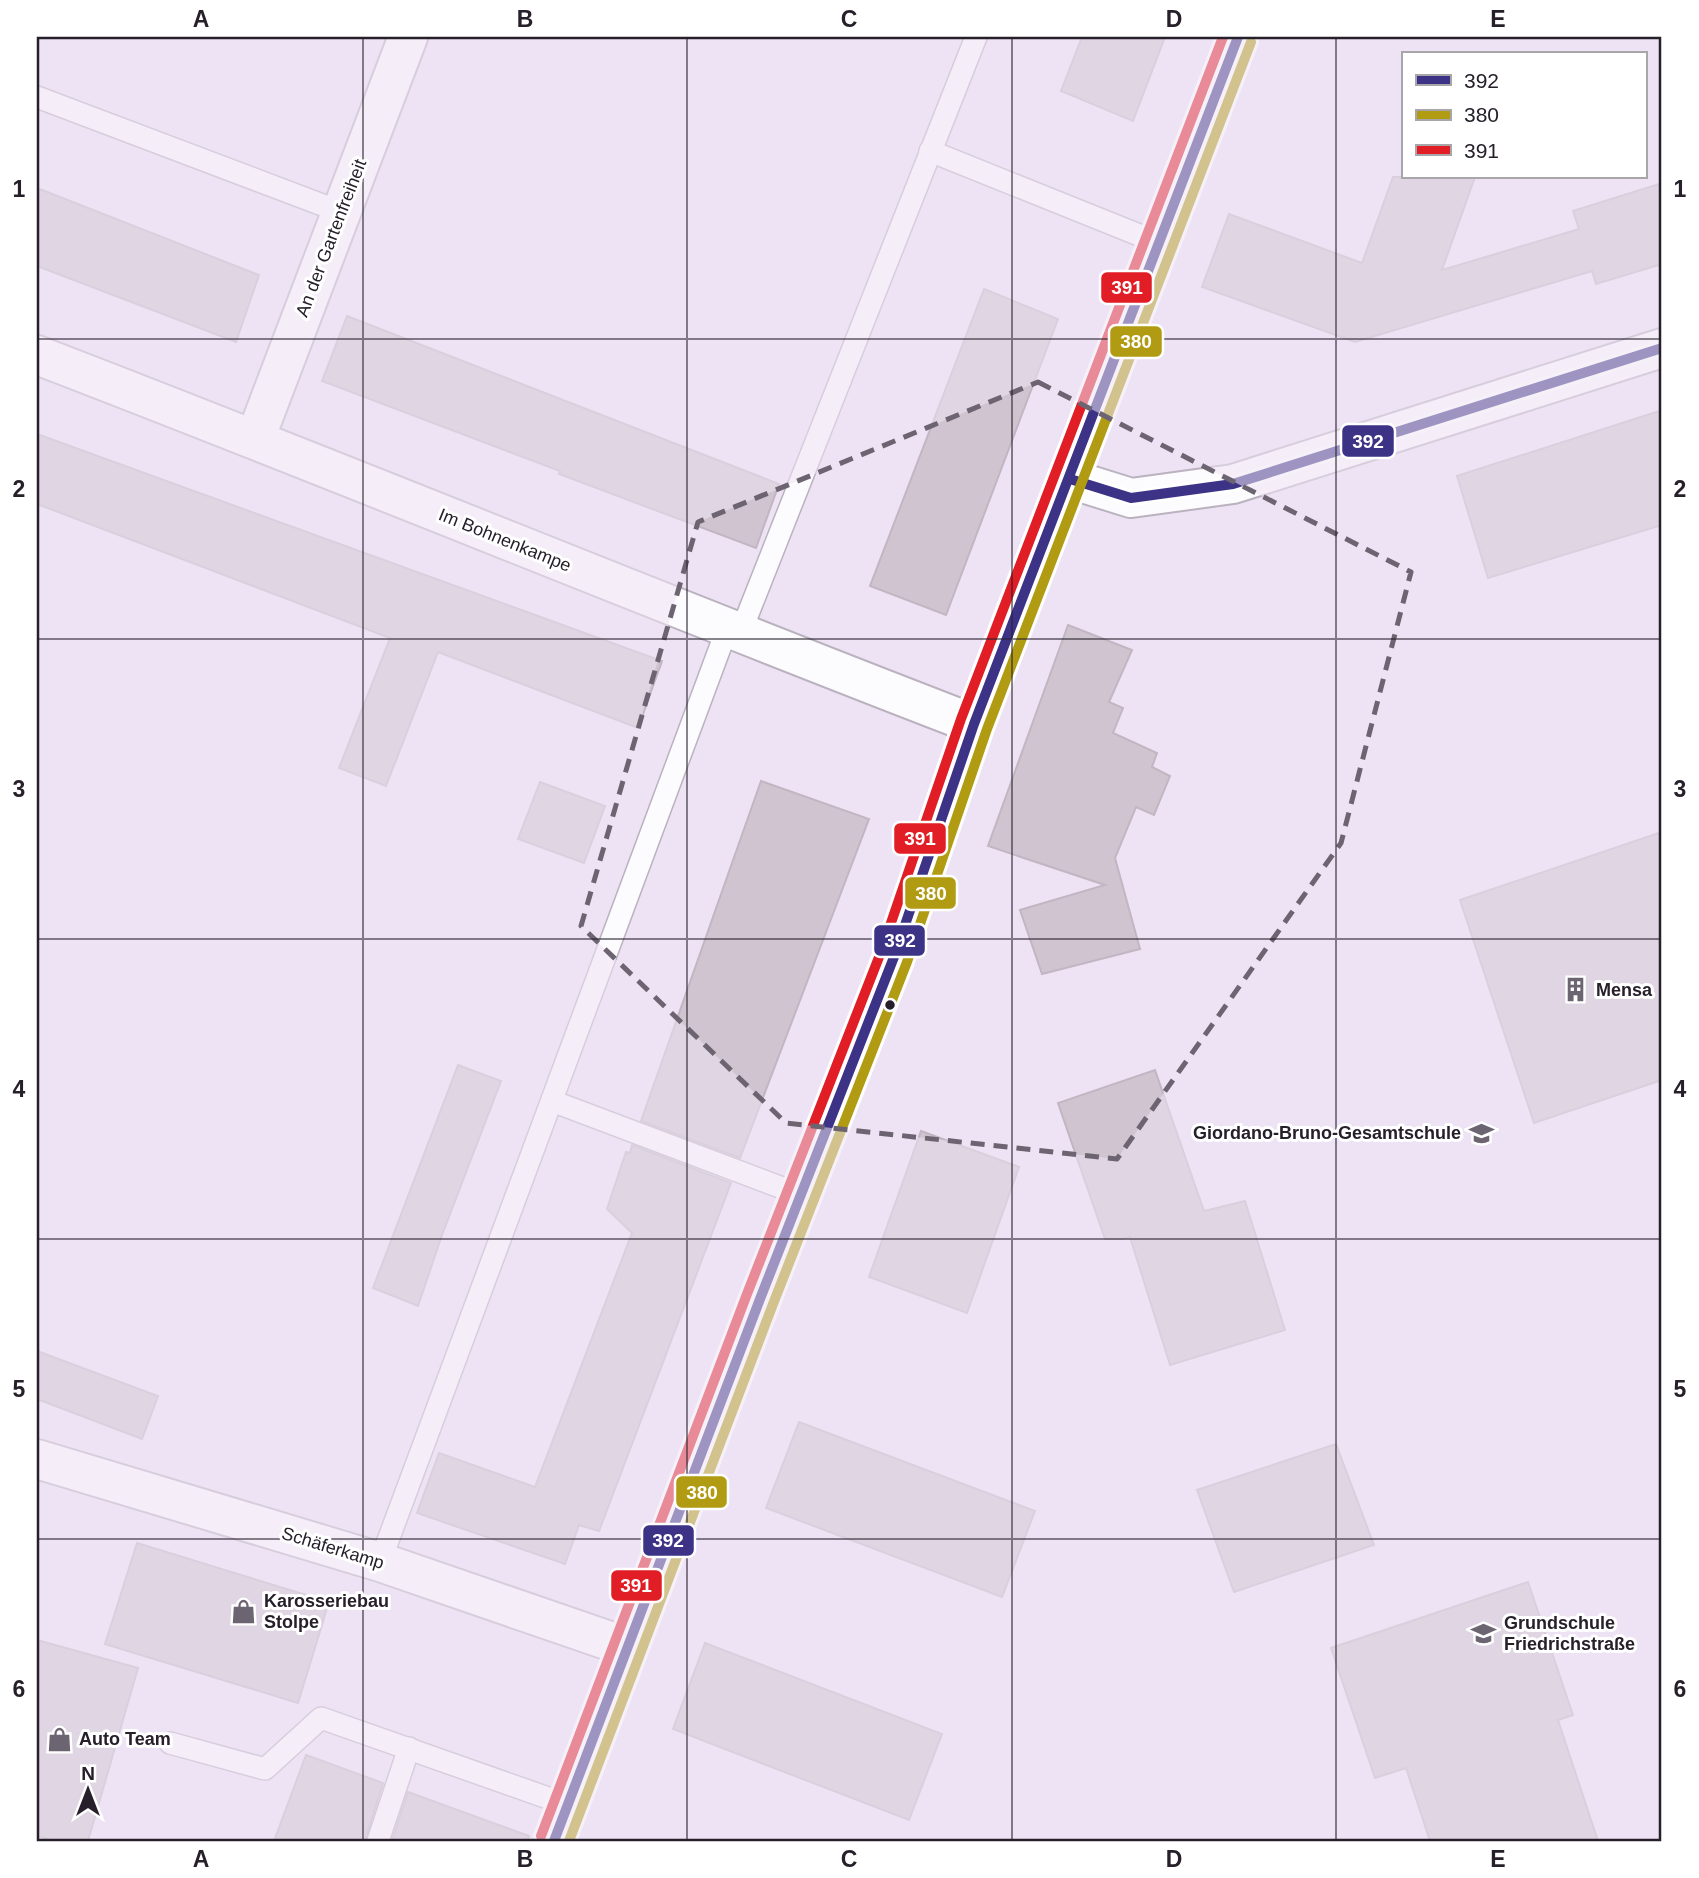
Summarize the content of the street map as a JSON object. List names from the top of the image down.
{
  "streets": {
    "street": ["An der Gartenfreiheit", "Im Bohnenkampe", "Schäferkamp"]
  },
  "crossings": [
    ["An der Gartenfreiheit", "Im Bohnenkampe"]
  ],
  "places": {
    "building": ["Mensa"],
    "school or university": ["Giordano-Bruno-Gesamtschule", "Grundschule Friedrichstraße"],
    "shop": ["Karosseriebau Stolpe", "Auto Team"]
  },
  "lines": ["transit line 392", "transit line 391", "transit line 380"],
  "legend": ["392", "380", "391"],
  "north": "top",
  "grid": {
    "columns": [
      "A",
      "B",
      "C",
      "D",
      "E"
    ],
    "rows": [
      "1",
      "2",
      "3",
      "4",
      "5",
      "6"
    ]
  }
}
